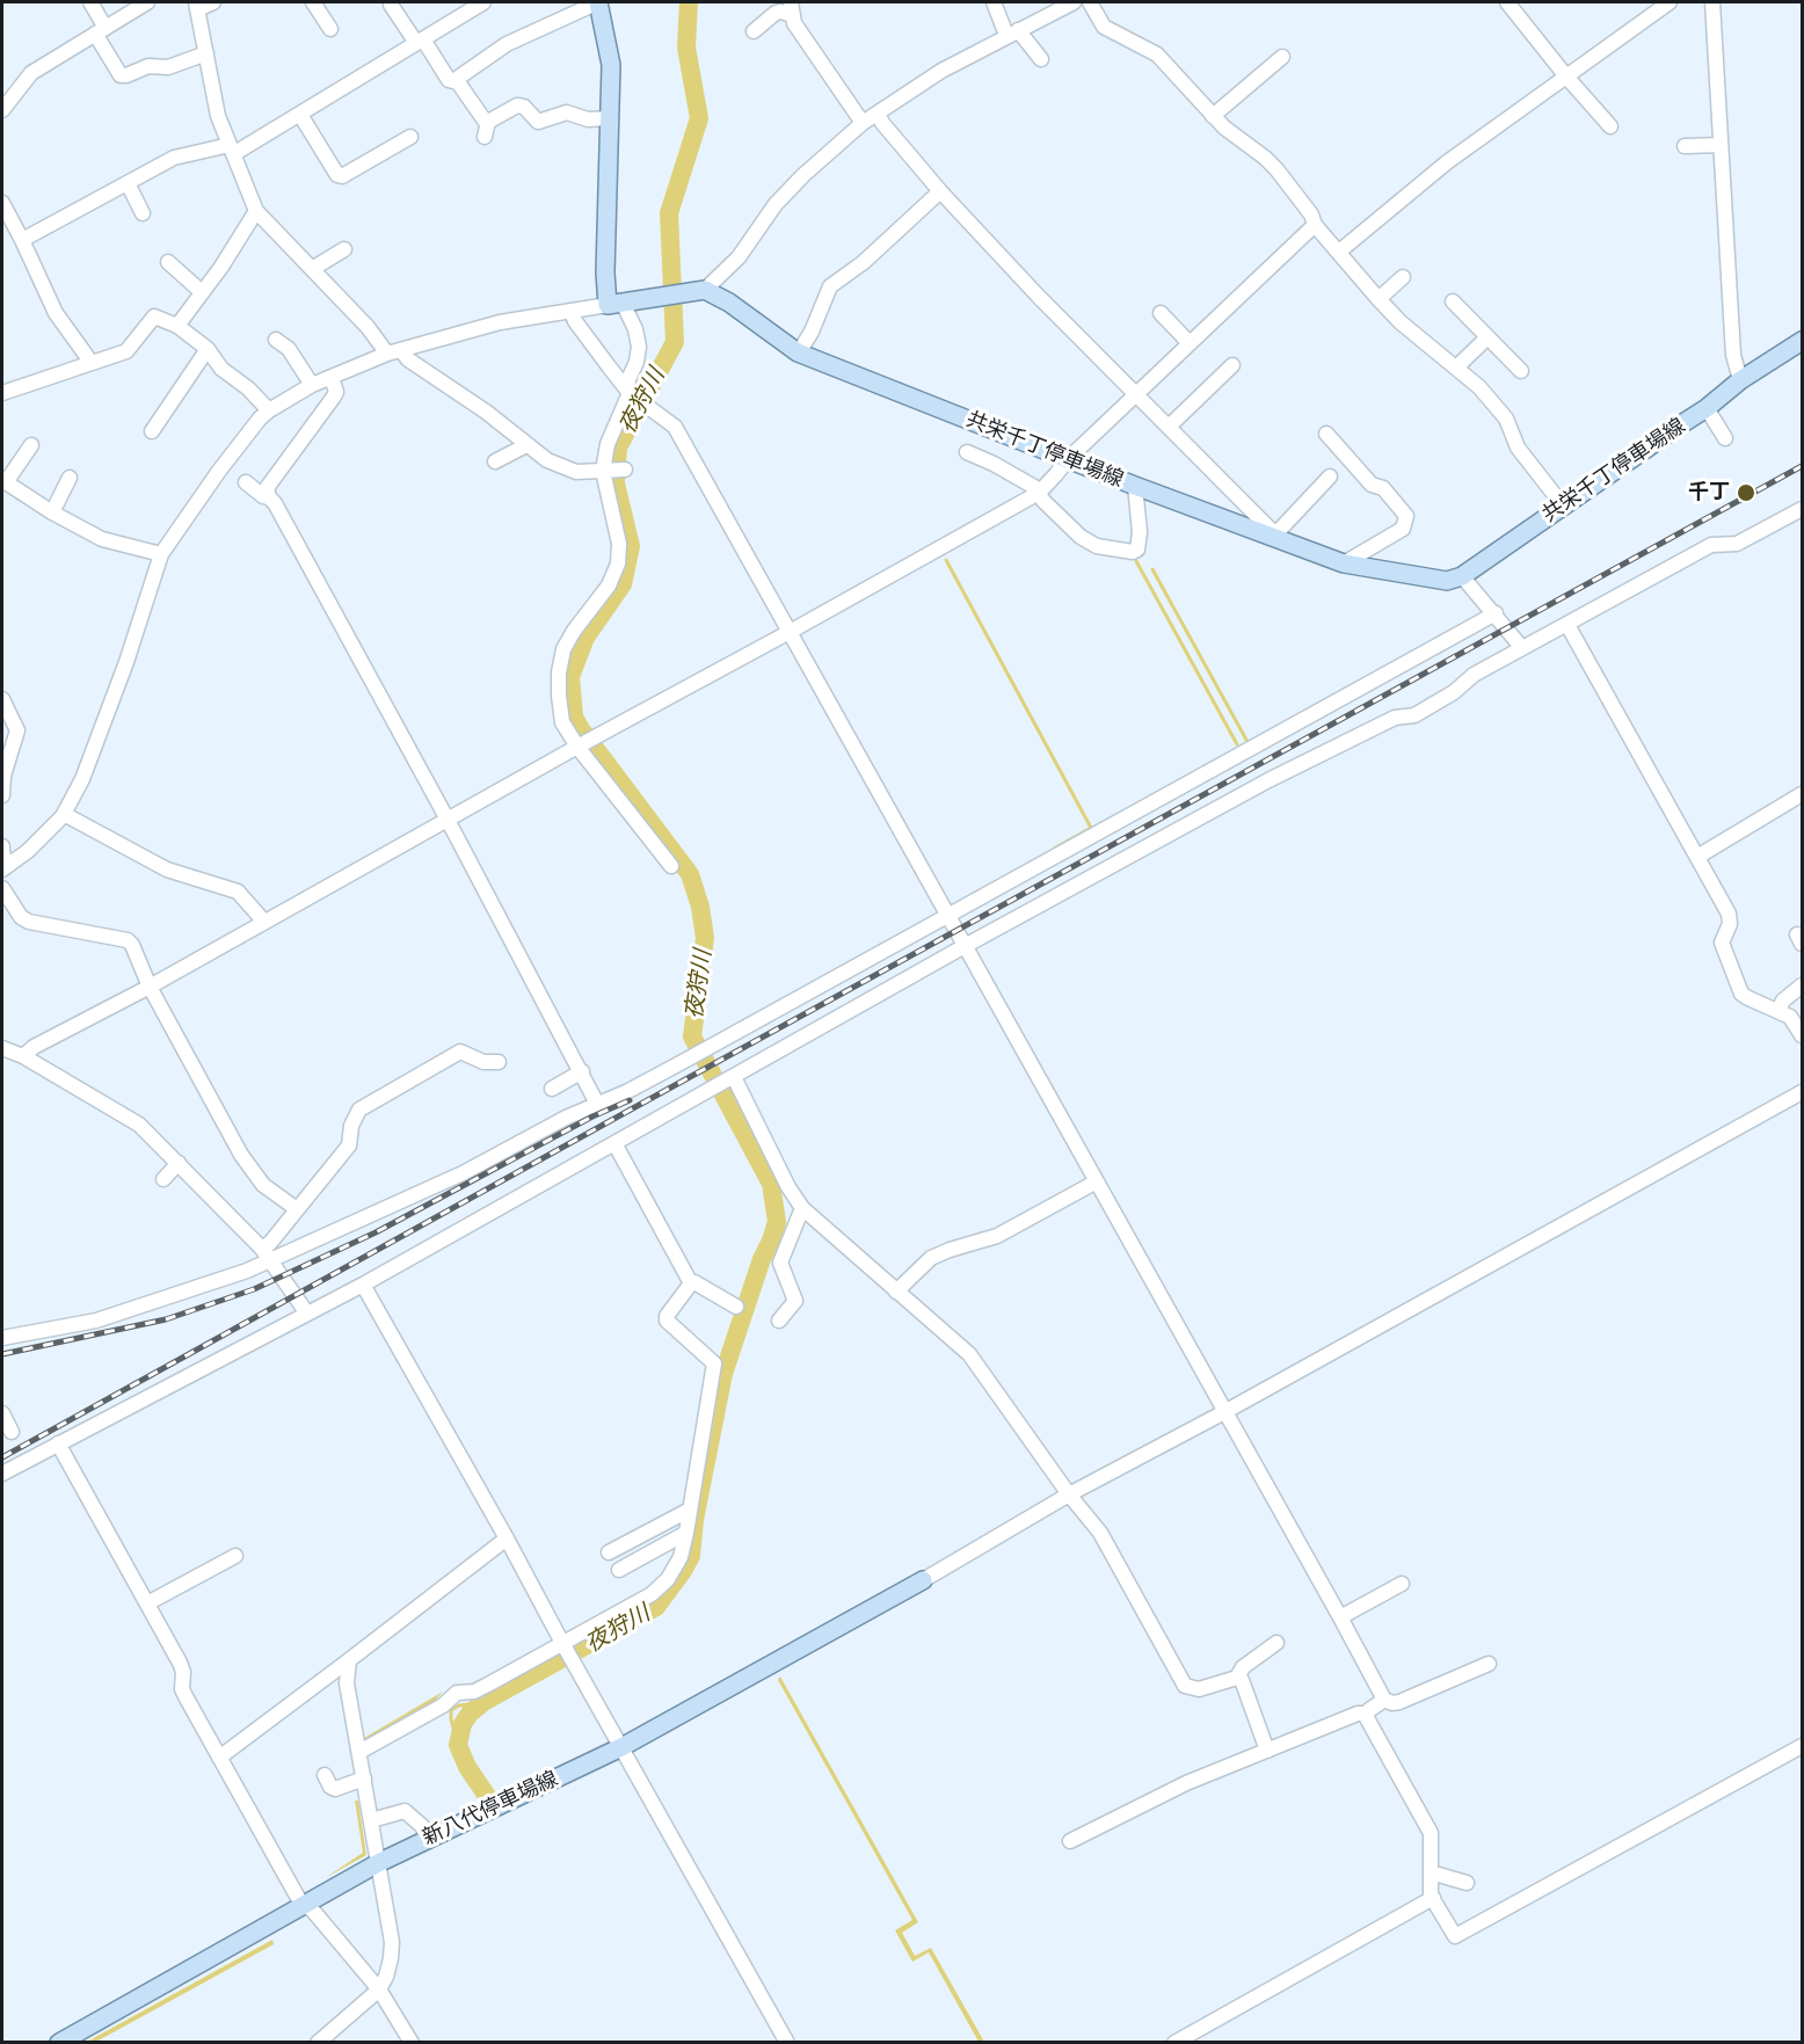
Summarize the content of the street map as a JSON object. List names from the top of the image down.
{
  "streets": {
    "main road": ["共栄千丁停車場線", "新八代停車場線"]
  },
  "water": ["夜狩川"],
  "places": ["千丁"]
}
